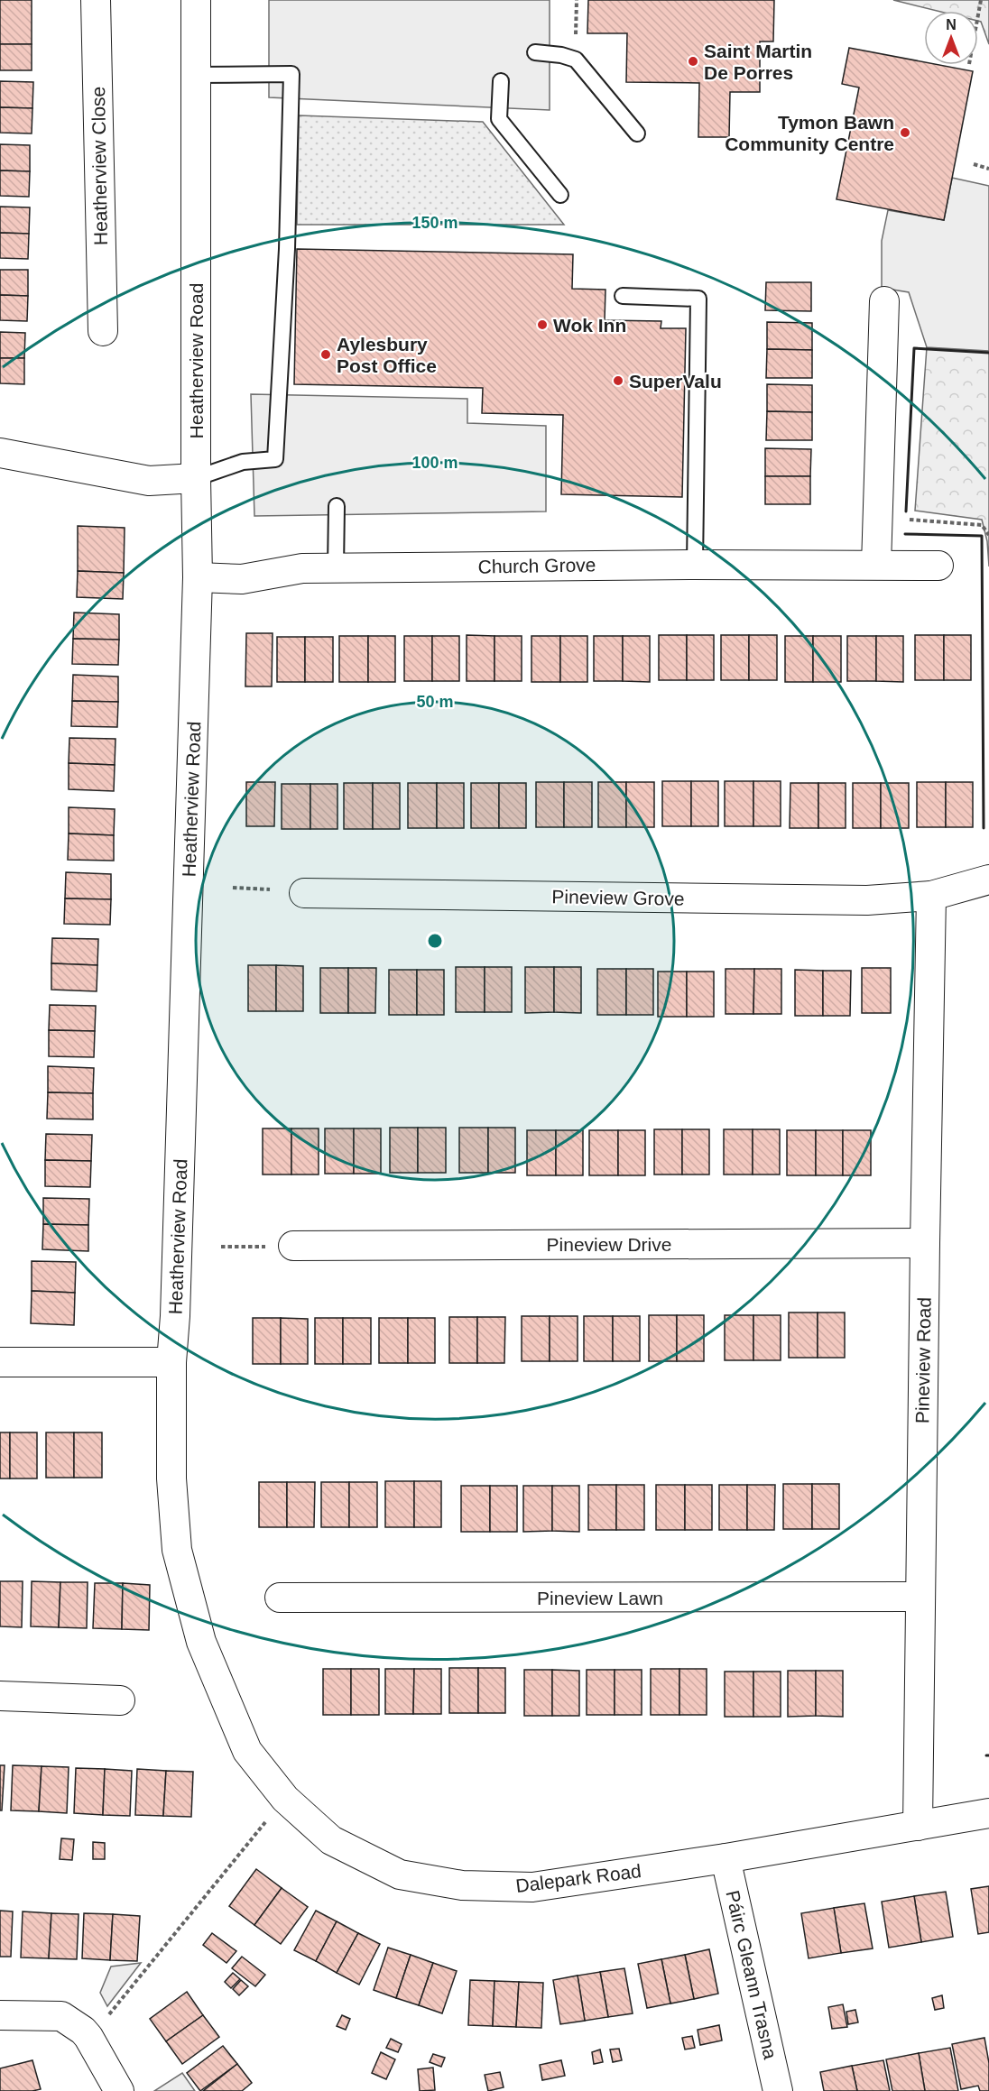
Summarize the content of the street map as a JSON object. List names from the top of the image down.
{
  "streets": {
    "street": [
      "Heatherview Close",
      "Heatherview Road",
      "Church Grove",
      "Pineview Grove",
      "Pineview Drive",
      "Pineview Road",
      "Pineview Lawn",
      "Dalepark Road",
      "Páirc Gleann Trasna"
    ]
  },
  "crossings": [
    ["Heatherview Road", "Church Grove"],
    ["Heatherview Road", "Dalepark Road"],
    ["Pineview Grove", "Pineview Road"],
    ["Pineview Drive", "Pineview Road"],
    ["Pineview Road", "Pineview Lawn"],
    ["Pineview Road", "Dalepark Road"],
    ["Dalepark Road", "Páirc Gleann Trasna"]
  ],
  "places": [
    "Saint Martin De Porres",
    "Tymon Bawn Community Centre",
    "Wok Inn",
    "Aylesbury Post Office",
    "SuperValu"
  ],
  "north": "top",
  "rings": ["150 m", "100 m", "50 m"]
}
